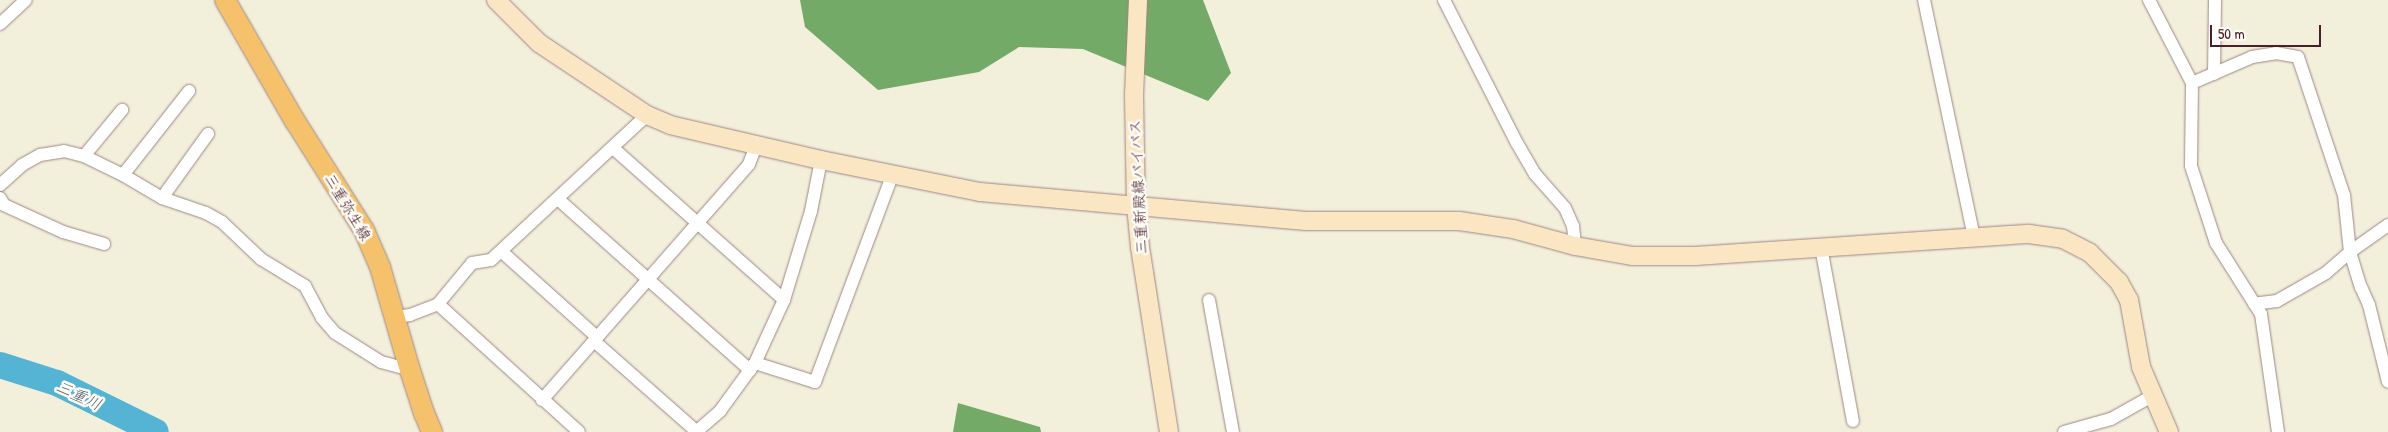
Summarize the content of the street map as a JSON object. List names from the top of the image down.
{
  "streets": {
    "main road": ["三重弥生線"],
    "street": ["三重新殿線バイパス"]
  },
  "water": ["三重川"],
  "scale_bar": "50 m"
}
